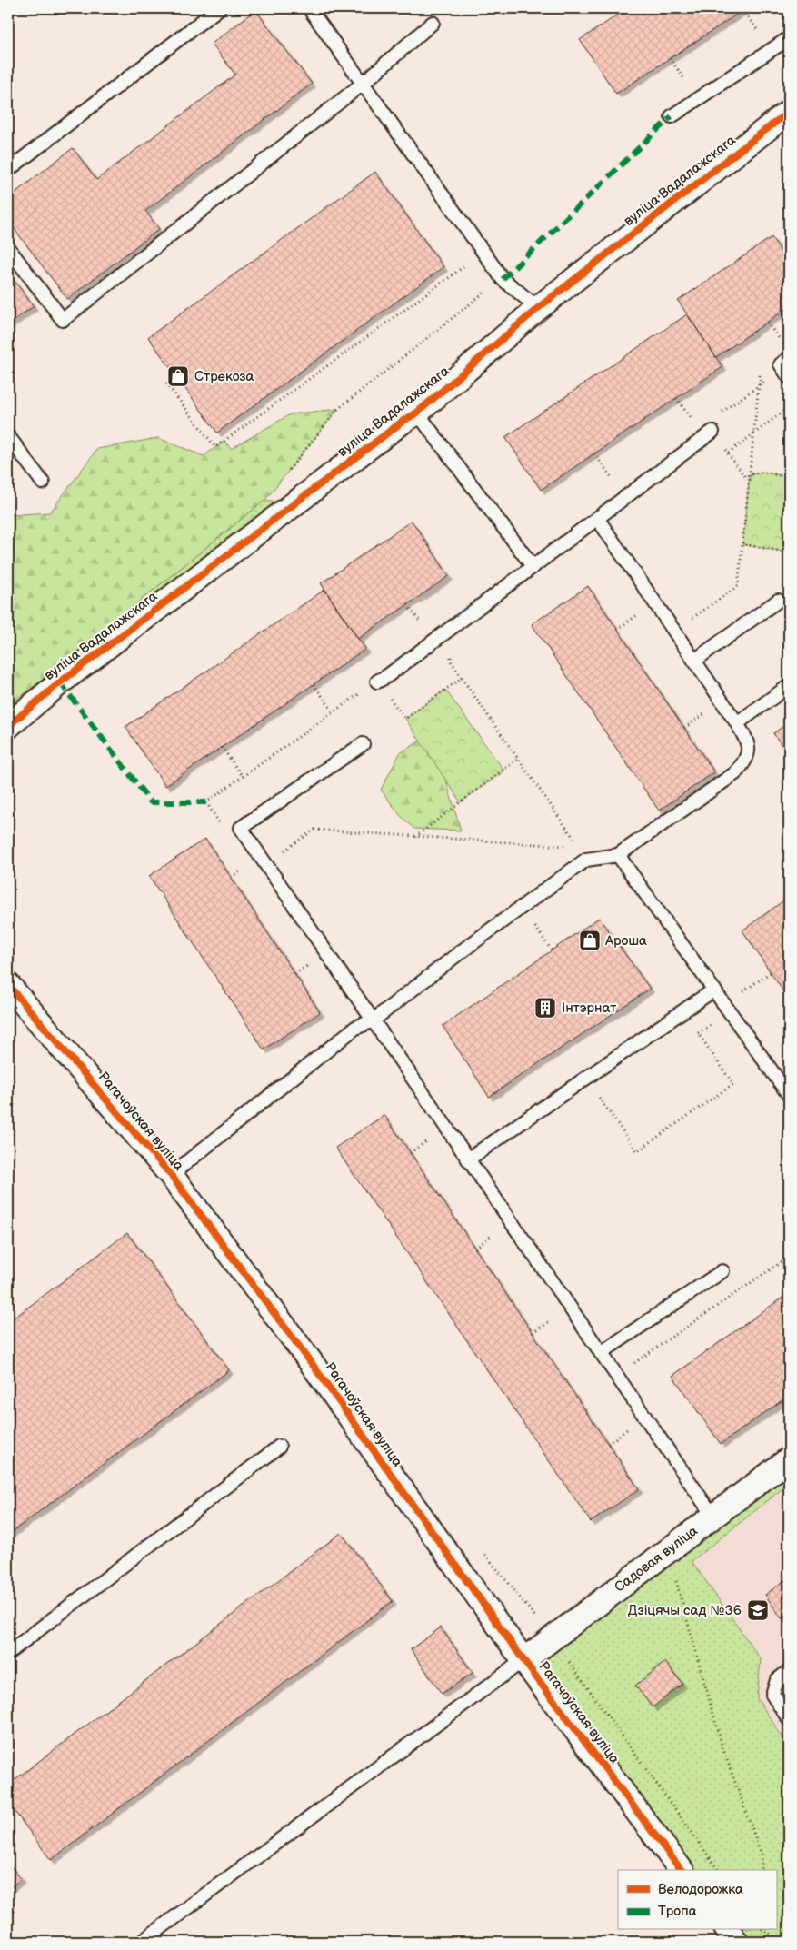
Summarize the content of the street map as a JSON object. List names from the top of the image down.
{
  "streets": {
    "street": ["вуліца Вадалажскага", "Рагачоўская вуліца", "Садовая вуліца"]
  },
  "crossings": [
    ["Рагачоўская вуліца", "Садовая вуліца"]
  ],
  "places": {
    "shop": ["Стрекоза", "Ароша"],
    "building": ["Інтэрнат"],
    "school or university": ["Дзіцячы сад №36"]
  },
  "legend": ["Велодорожка", "Тропа"]
}
